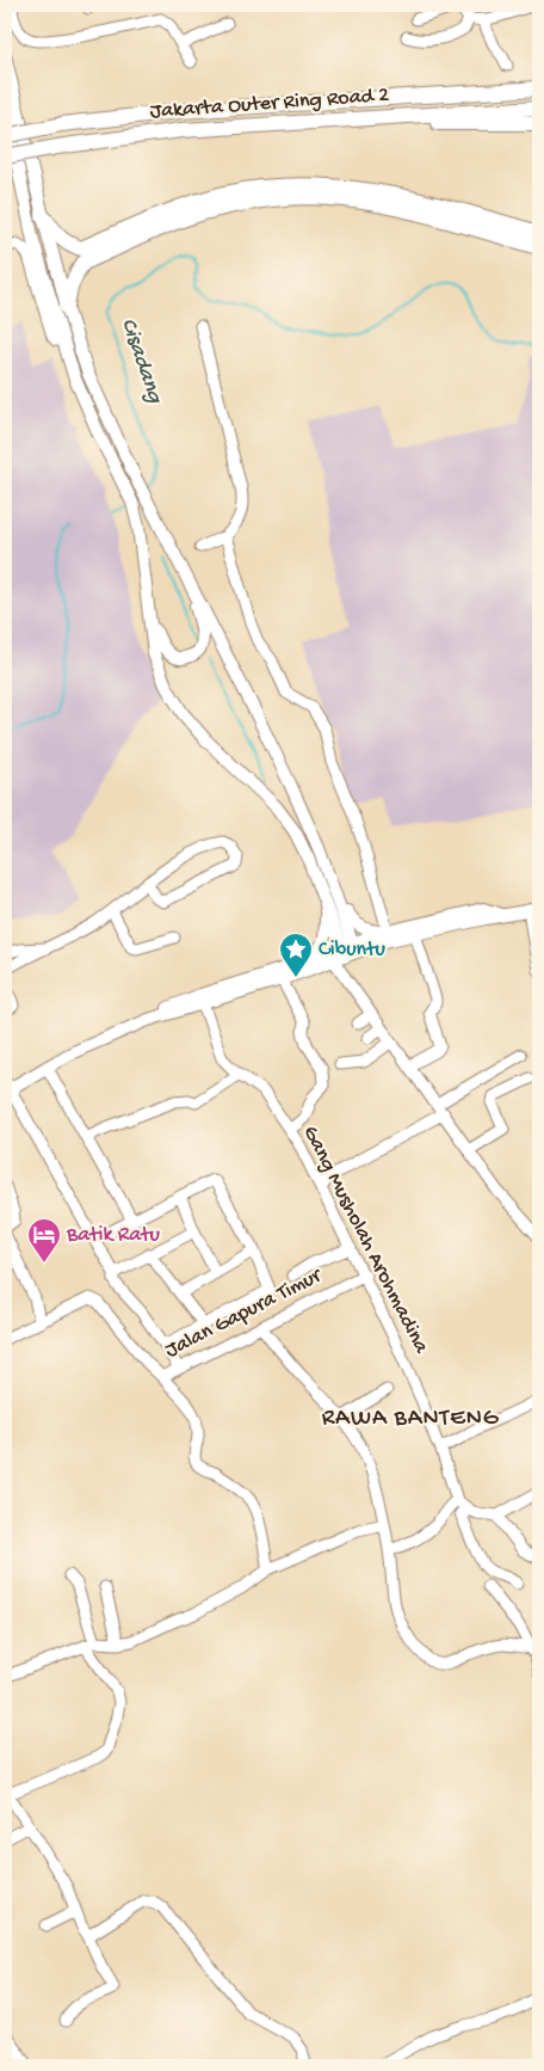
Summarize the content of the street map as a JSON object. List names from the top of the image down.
{
  "streets": {
    "highway": ["Jakarta Outer Ring Road 2"],
    "street": ["Gang Musholah Arohmadina", "Jalan Gapura Timur"]
  },
  "crossings": [
    ["Gang Musholah Arohmadina", "Jalan Gapura Timur"]
  ],
  "districts": ["RAWA BANTENG"],
  "water": ["Cisadang"],
  "places": {
    "place": ["Cibuntu"],
    "hotel": ["Batik Ratu"]
  }
}
